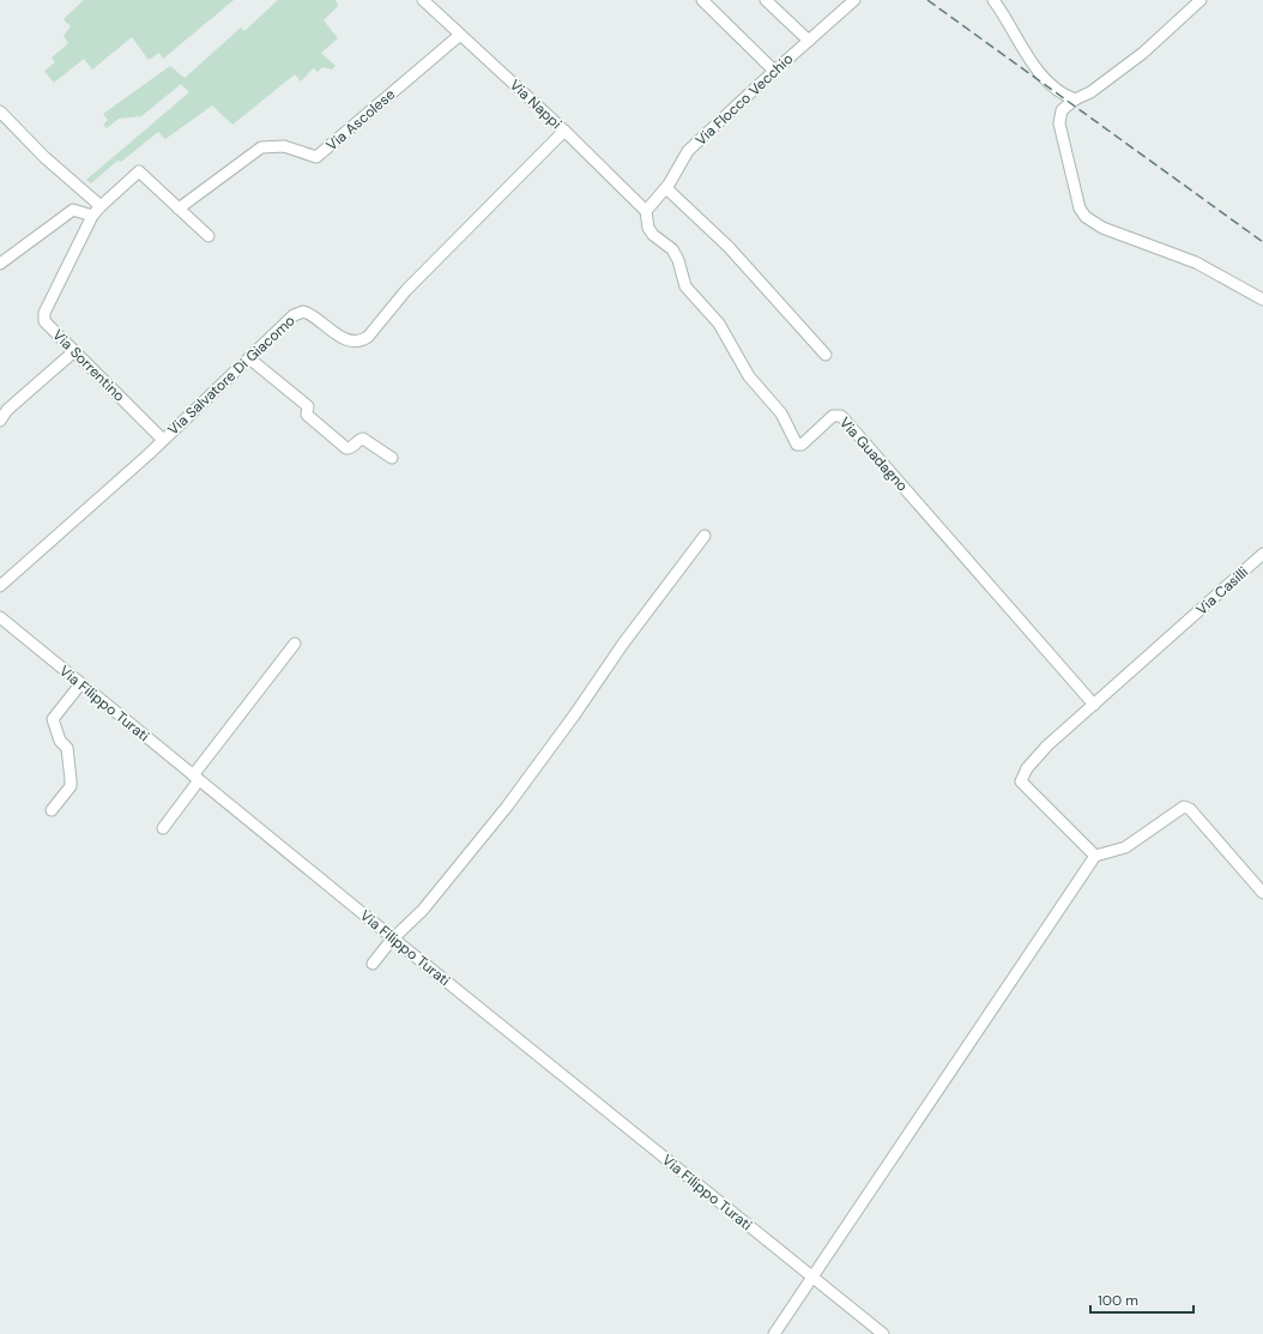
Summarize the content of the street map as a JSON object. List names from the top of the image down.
{
  "streets": {
    "street": [
      "Via Flocco Vecchio",
      "Via Nappi",
      "Via Ascolese",
      "Via Sorrentino",
      "Via Salvatore Di Giacomo",
      "Via Guadagno",
      "Via Casilli",
      "Via Filippo Turati"
    ]
  },
  "crossings": [
    ["Via Flocco Vecchio", "Via Nappi"],
    ["Via Flocco Vecchio", "Via Guadagno"],
    ["Via Nappi", "Via Ascolese"],
    ["Via Nappi", "Via Salvatore Di Giacomo"],
    ["Via Nappi", "Via Guadagno"],
    ["Via Ascolese", "Via Sorrentino"],
    ["Via Sorrentino", "Via Salvatore Di Giacomo"],
    ["Via Guadagno", "Via Casilli"]
  ],
  "scale_bar": "100 m"
}
